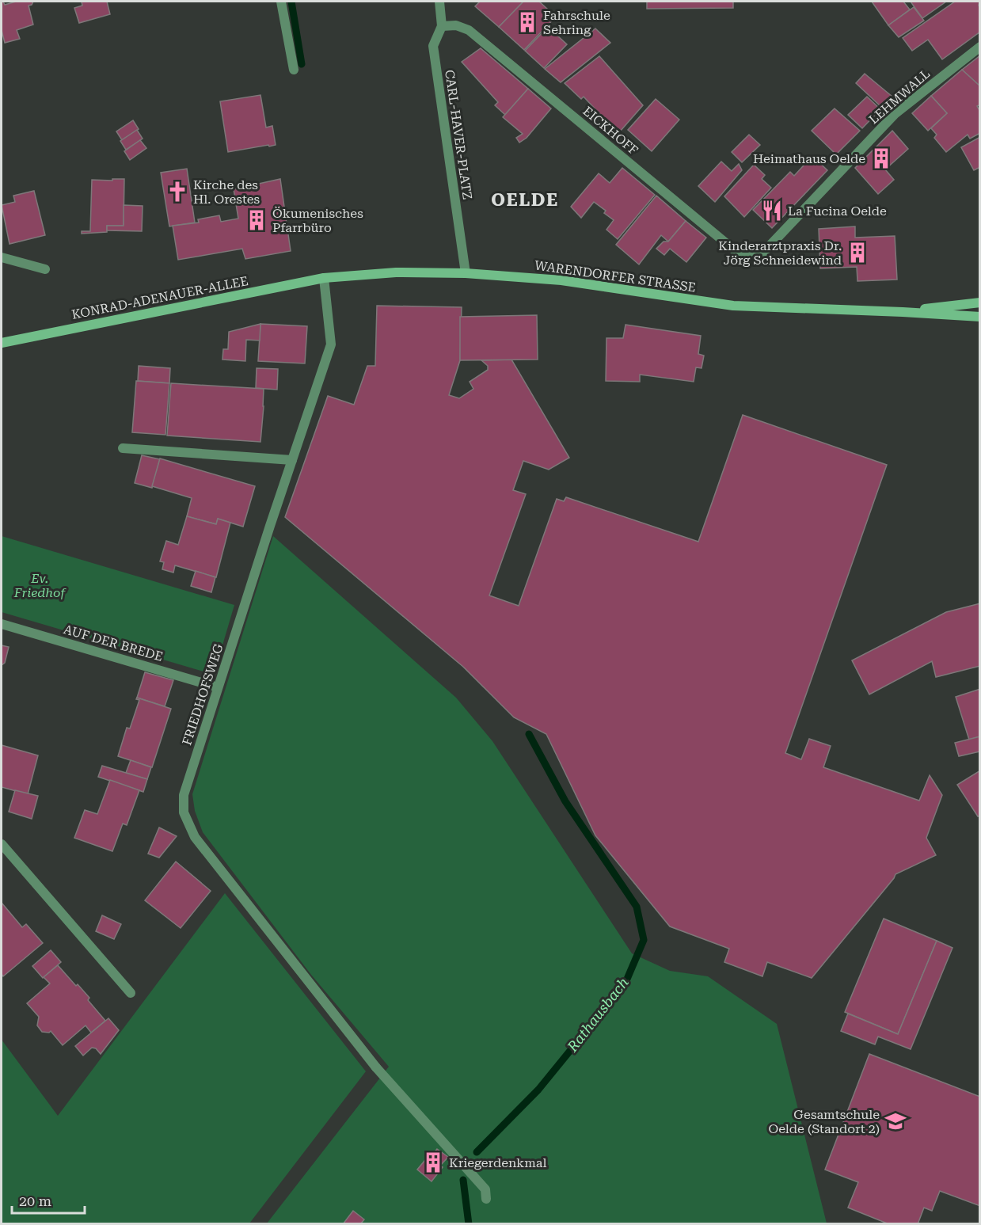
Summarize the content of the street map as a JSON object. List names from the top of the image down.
{
  "streets": {
    "main road": ["WARENDORFER STRASSE", "KONRAD-ADENAUER-ALLEE"],
    "street": [
      "LEHMWALL",
      "EICKHOFF",
      "CARL-HAVER-PLATZ",
      "AUF DER BREDE",
      "FRIEDHOFSWEG"
    ]
  },
  "crossings": [
    ["LEHMWALL", "EICKHOFF"],
    ["EICKHOFF", "CARL-HAVER-PLATZ"],
    ["CARL-HAVER-PLATZ", "WARENDORFER STRASSE"],
    ["WARENDORFER STRASSE", "KONRAD-ADENAUER-ALLEE"],
    ["WARENDORFER STRASSE", "FRIEDHOFSWEG"],
    ["KONRAD-ADENAUER-ALLEE", "FRIEDHOFSWEG"],
    ["AUF DER BREDE", "FRIEDHOFSWEG"]
  ],
  "districts": ["OELDE"],
  "water": ["Rathausbach"],
  "parks": ["Ev. Friedhof"],
  "places": {
    "building": [
      "Fahrschule Sehring",
      "Heimathaus Oelde",
      "Ökumenisches Pfarrbüro",
      "Kinderarztpraxis Dr. Jörg Schneidewind",
      "Kriegerdenkmal"
    ],
    "church": ["Kirche des Hl. Orestes"],
    "restaurant": ["La Fucina Oelde"],
    "school or university": ["Gesamtschule Oelde (Standort 2)"]
  },
  "scale_bar": "20 m"
}
